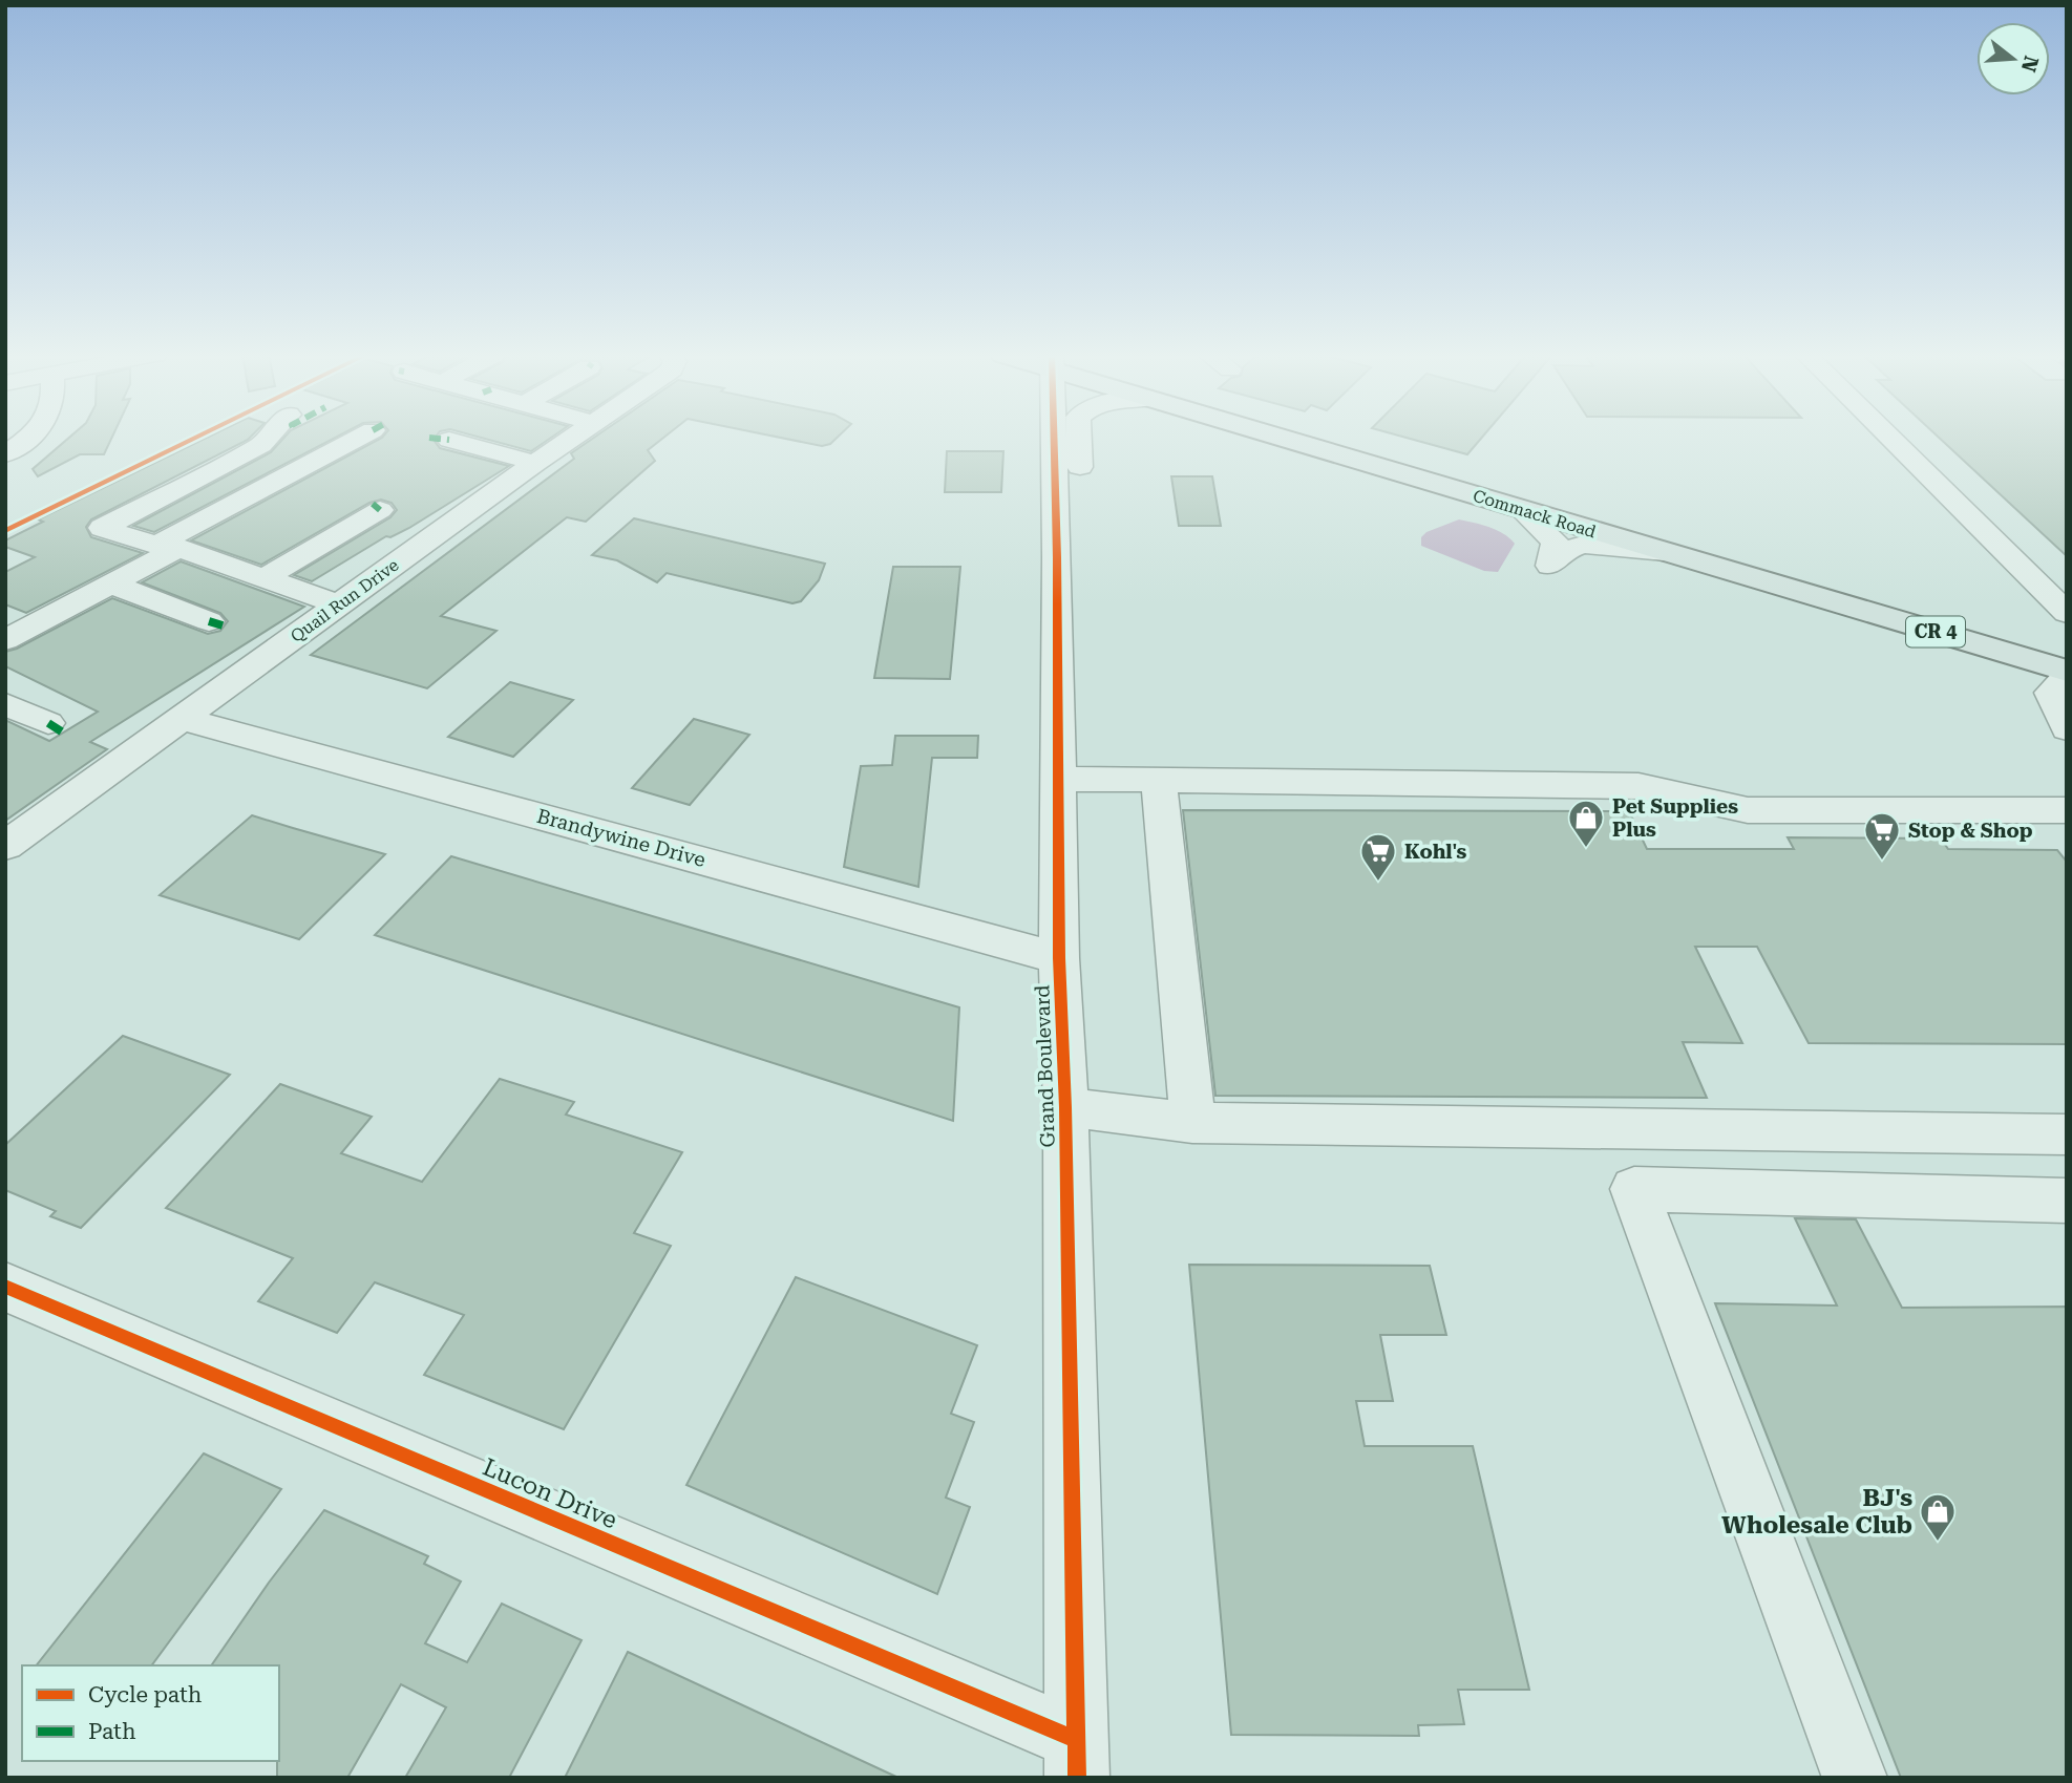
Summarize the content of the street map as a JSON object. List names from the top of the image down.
{
  "streets": {
    "main road": ["Commack Road", "CR 4"],
    "street": [
      "Quail Run Drive",
      "Brandywine Drive",
      "Grand Boulevard",
      "Lucon Drive"
    ]
  },
  "crossings": [
    ["Quail Run Drive", "Brandywine Drive"],
    ["Brandywine Drive", "Grand Boulevard"],
    ["Grand Boulevard", "Lucon Drive"]
  ],
  "places": {
    "shop": ["Pet Supplies Plus", "BJ's Wholesale Club"],
    "supermarket": ["Stop & Shop", "Kohl's"]
  },
  "legend": ["Cycle path", "Path"],
  "north": "right"
}
